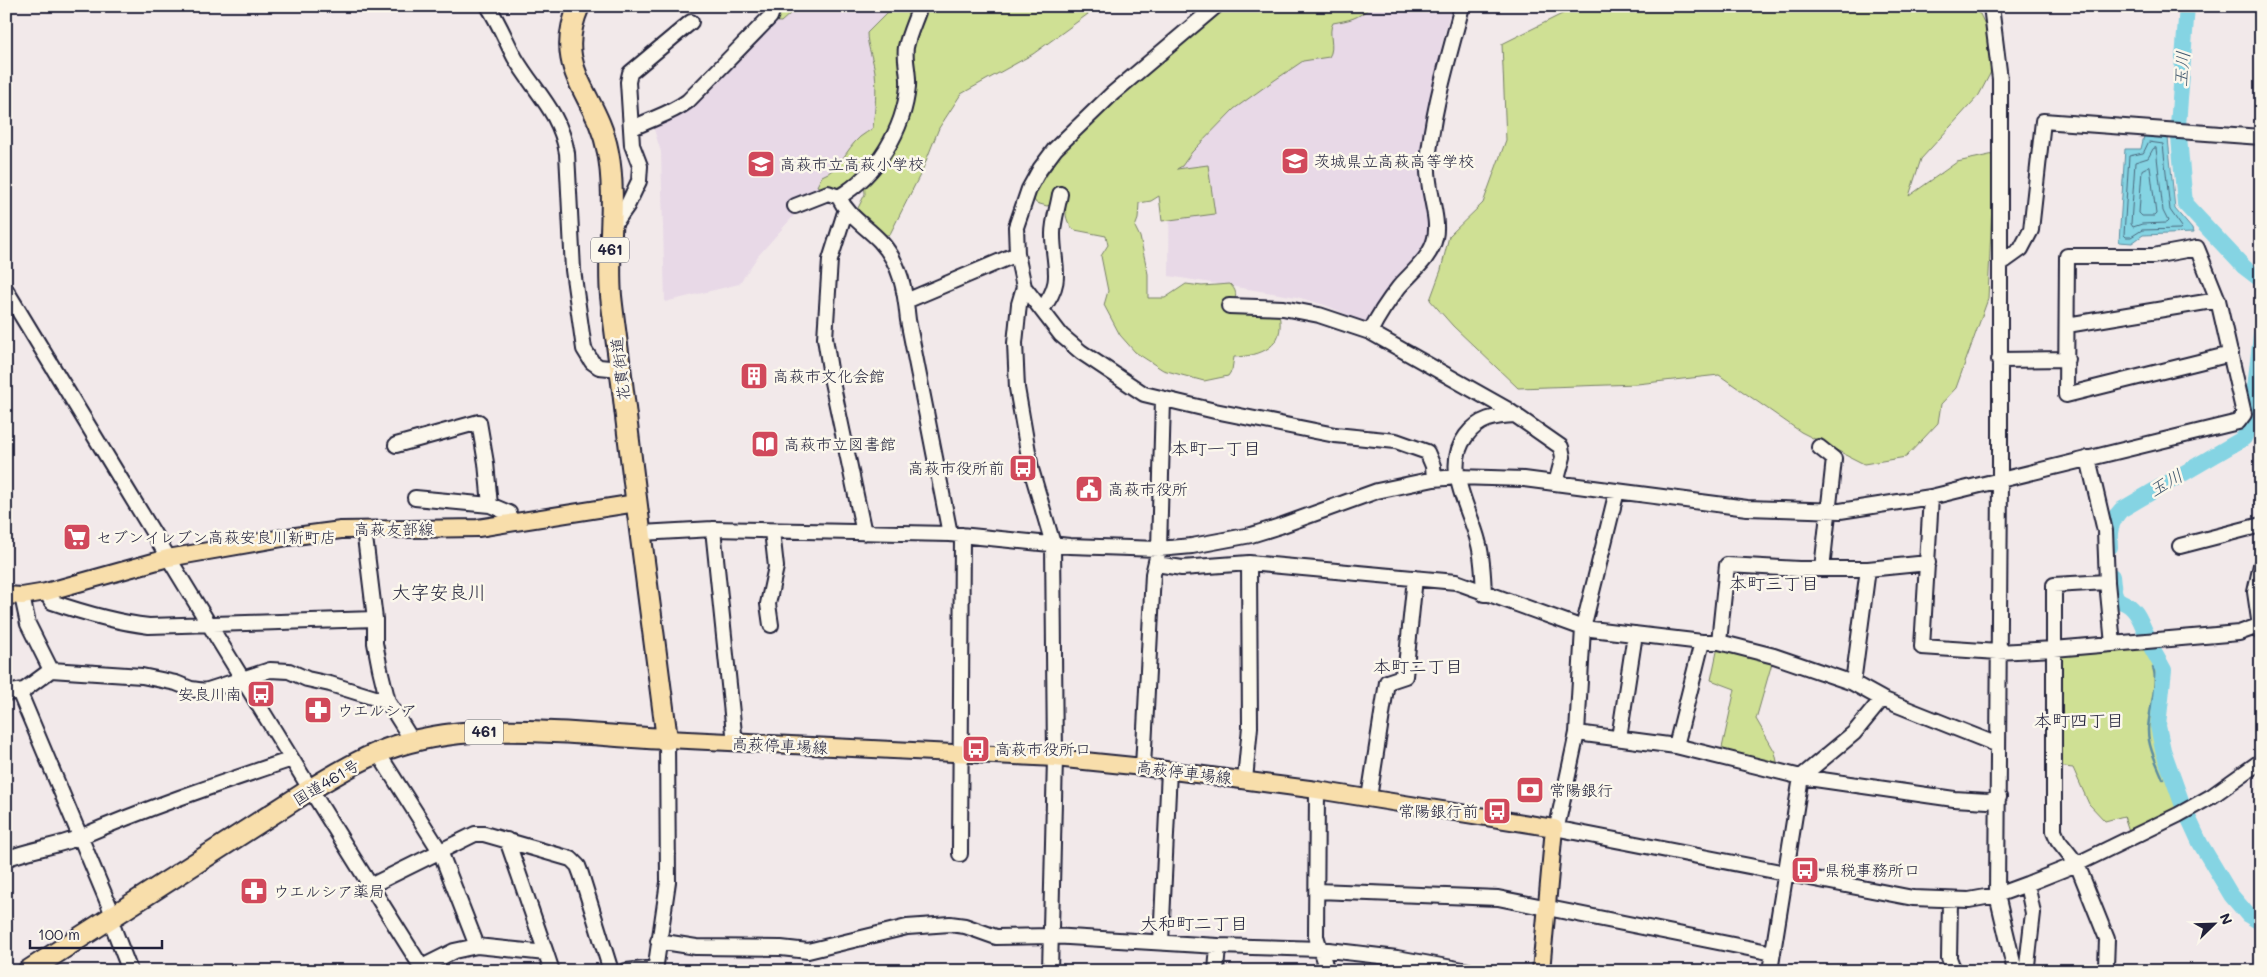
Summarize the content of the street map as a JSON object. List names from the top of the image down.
{
  "streets": {
    "highway": ["461", "花貫街道", "国道461号"],
    "main road": ["高萩友部線", "高萩停車場線"]
  },
  "crossings": [
    ["花貫街道", "高萩友部線"],
    ["花貫街道", "高萩停車場線"],
    ["花貫街道", "国道461号"],
    ["高萩停車場線", "国道461号"]
  ],
  "districts": [
    "本町一丁目",
    "本町三丁目",
    "大字安良川",
    "本町二丁目",
    "本町四丁目",
    "大和町二丁目"
  ],
  "water": ["玉川"],
  "places": {
    "school or university": ["茨城県立高萩高等学校", "高萩市立高萩小学校"],
    "building": ["高萩市文化会館"],
    "library": ["高萩市立図書館"],
    "bus stop": [
      "高萩市役所前",
      "安良川南",
      "高萩市役所口",
      "常陽銀行前",
      "県税事務所口"
    ],
    "public building": ["高萩市役所"],
    "supermarket": ["セブンイレブン高萩安良川新町店"],
    "pharmacy": ["ウエルシア", "ウエルシア薬局"],
    "bank": ["常陽銀行"]
  },
  "scale_bar": "100 m",
  "north": "top right"
}
